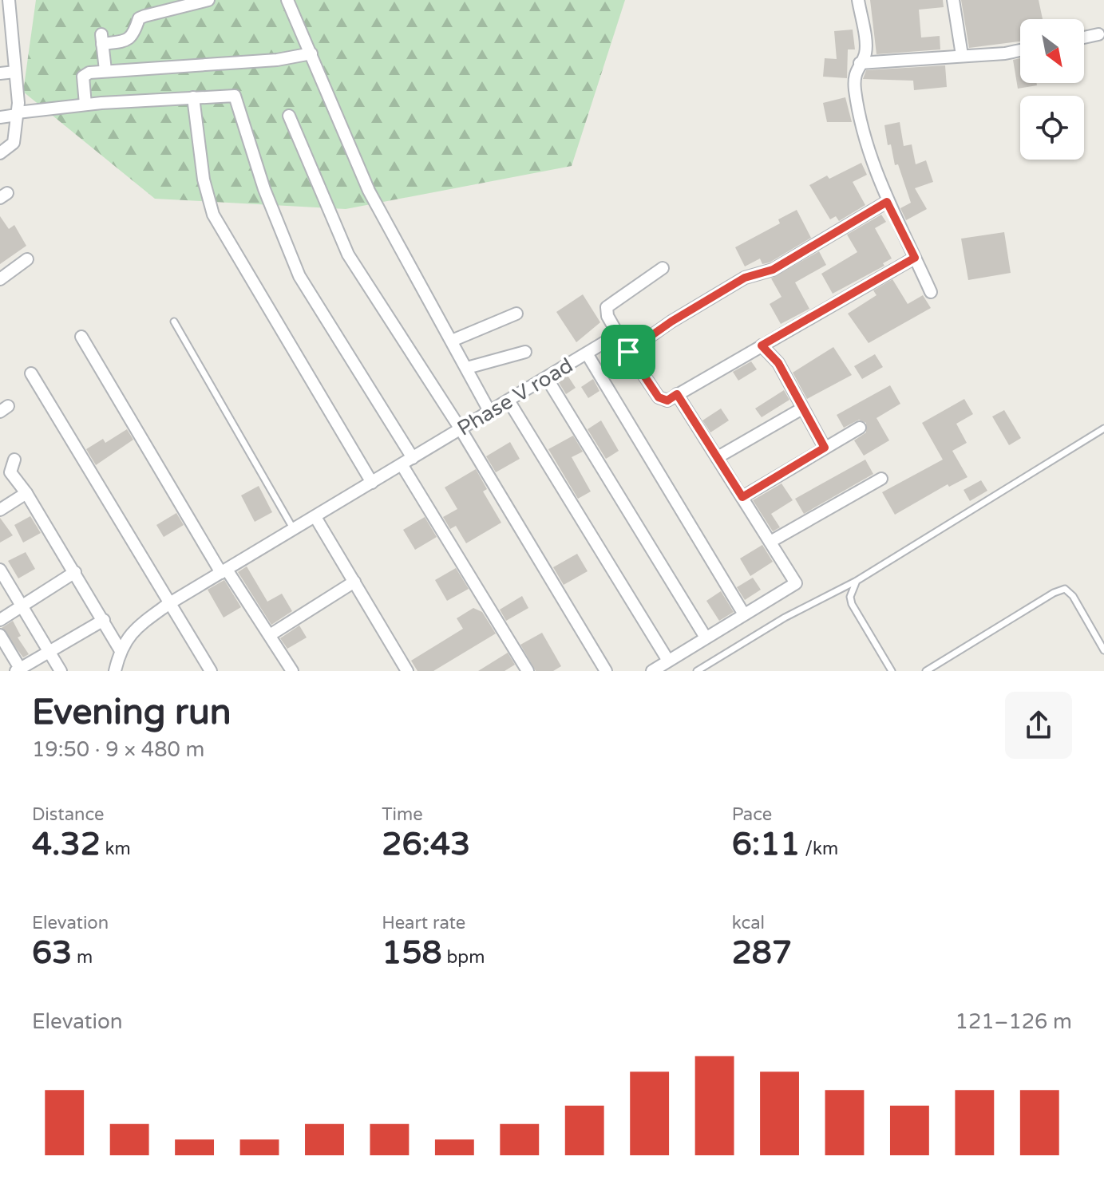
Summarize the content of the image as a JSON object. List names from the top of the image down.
{
  "streets": {
    "street": ["Phase V road"]
  },
  "north": "bottom right",
  "page": {
    "heading": ["Evening run", "19:50 · 9 × 480 m"],
    "stats": [
      ["Distance", "4.32 km"],
      ["Time", "26:43"],
      ["Pace", "6:11 /km"],
      ["Elevation", "63 m"],
      ["Heart rate", "158 bpm"],
      ["kcal", "287"]
    ],
    "chart": ["Elevation", "121–126 m"]
  }
}
